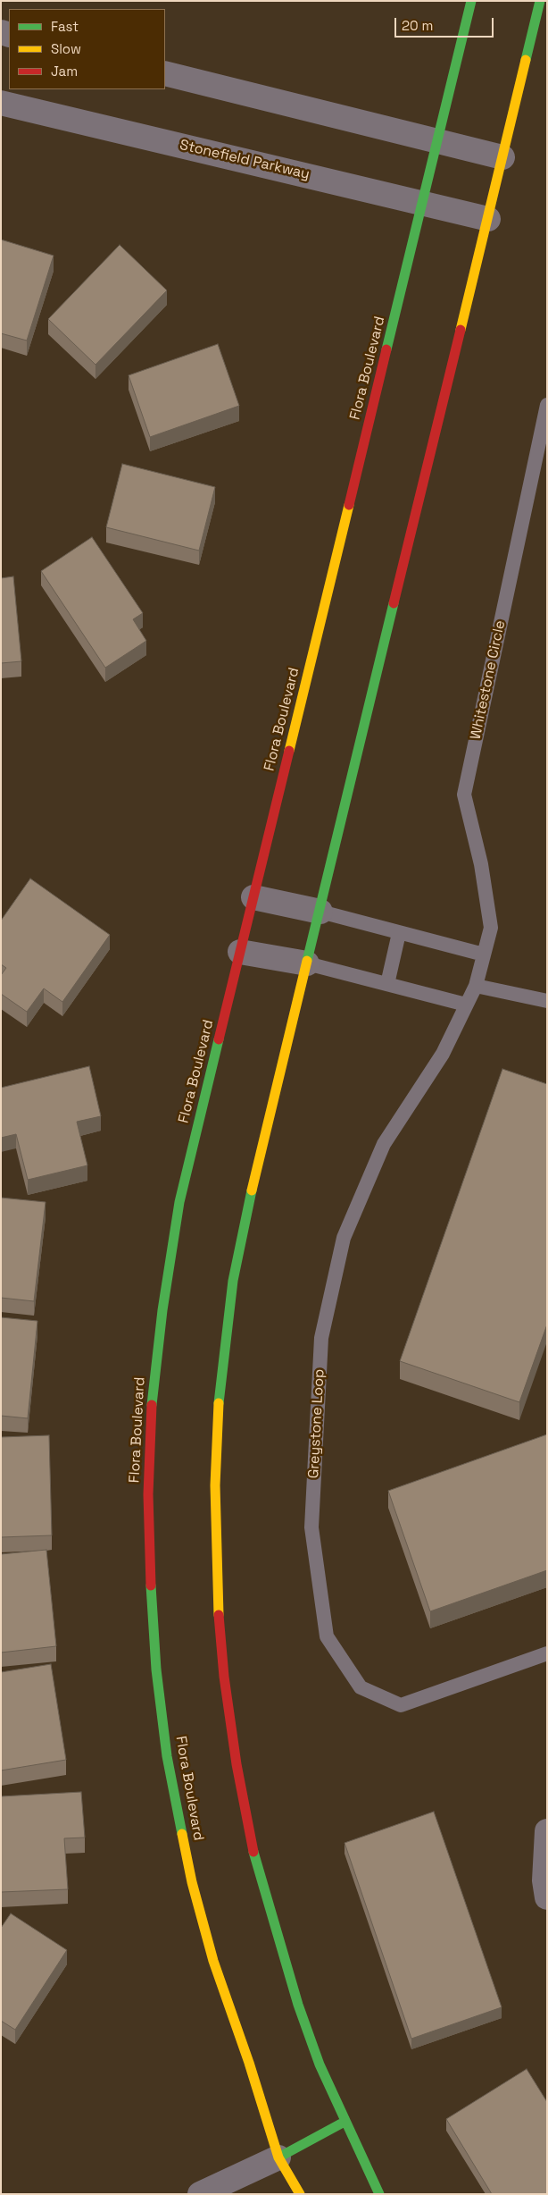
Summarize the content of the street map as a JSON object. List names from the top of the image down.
{
  "streets": {
    "street": ["Stonefield Parkway", "Flora Boulevard"],
    "lane": ["Whitestone Circle", "Greystone Loop"]
  },
  "crossings": [
    ["Stonefield Parkway", "Flora Boulevard"],
    ["Whitestone Circle", "Greystone Loop"]
  ],
  "legend": ["Fast", "Slow", "Jam"],
  "scale_bar": "20 m"
}
